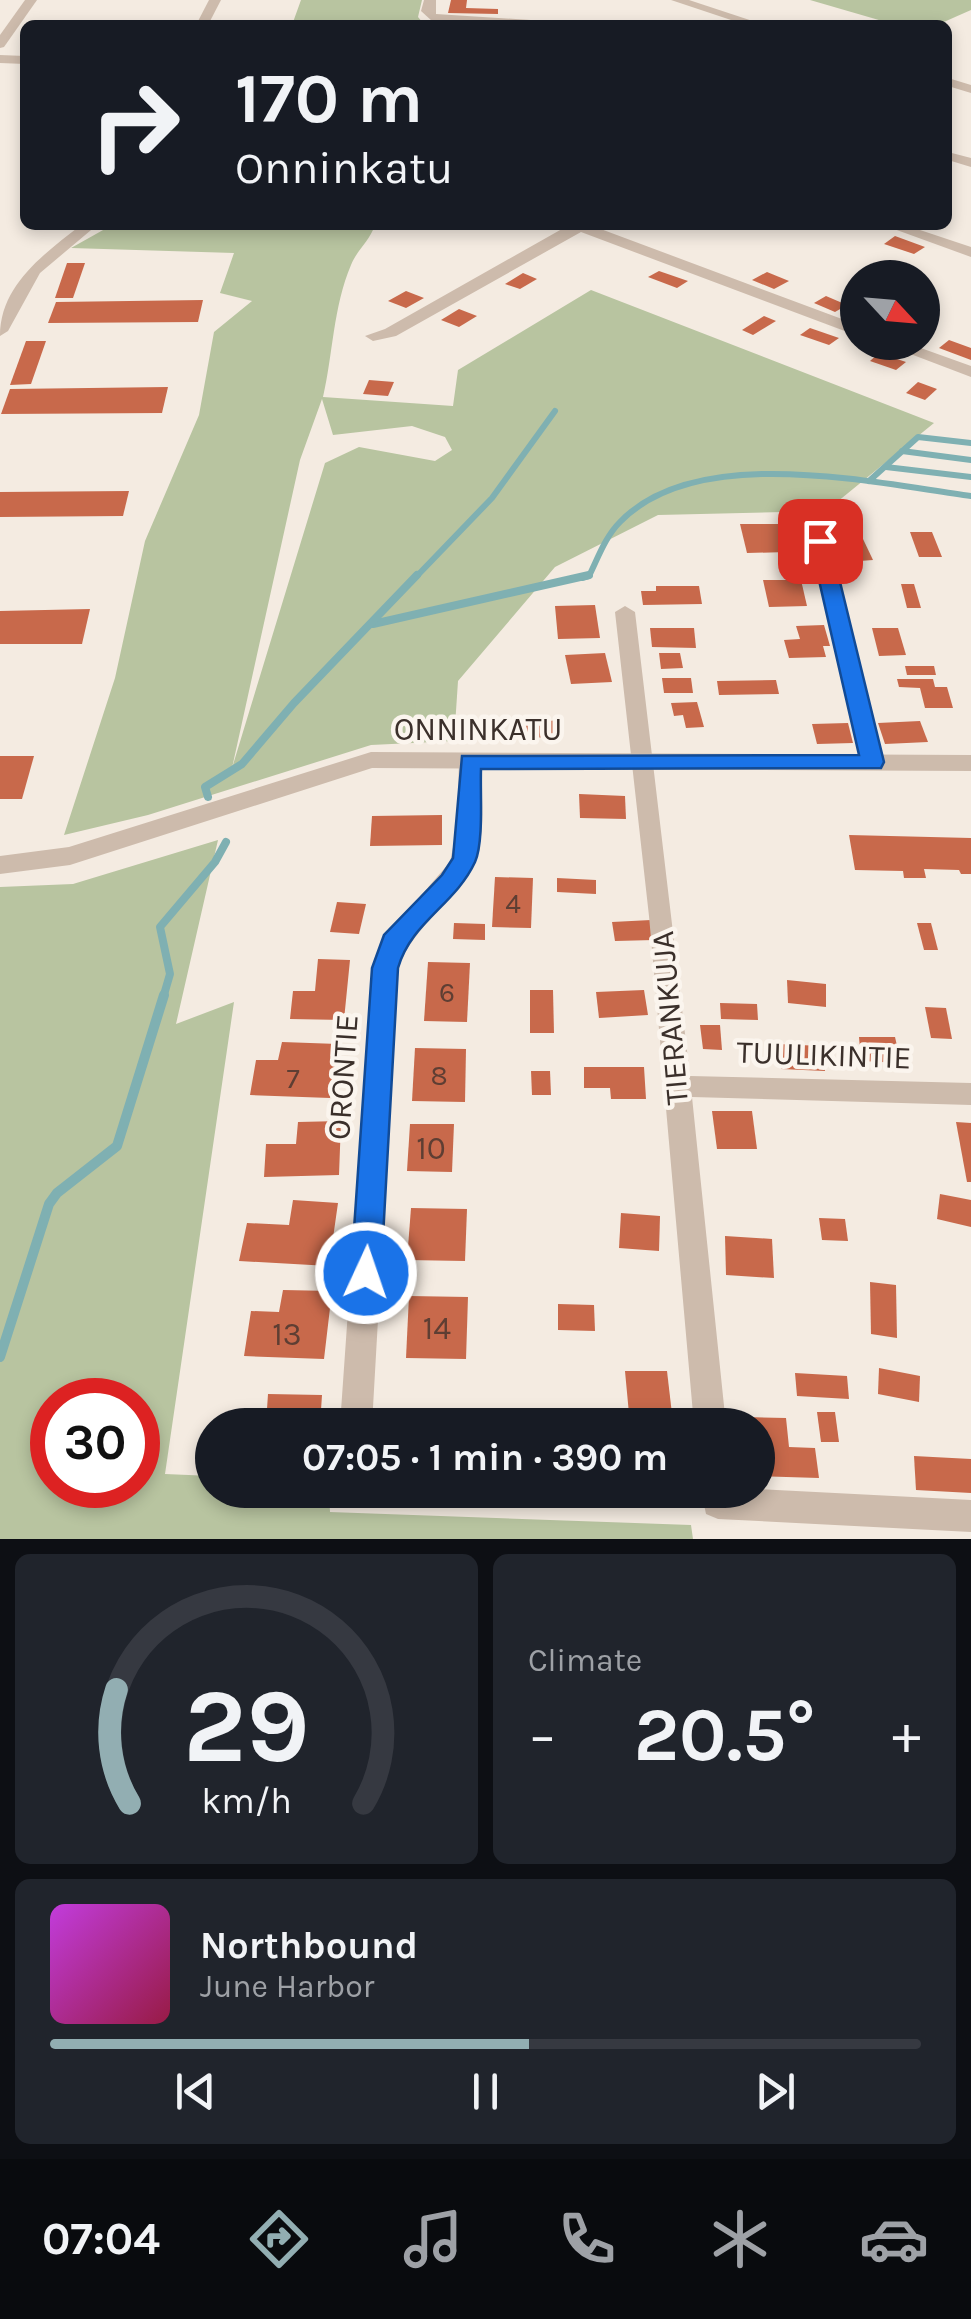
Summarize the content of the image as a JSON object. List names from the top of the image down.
{
  "streets": {
    "street": [
      "ONNINKATU",
      "TIERANKUJA",
      "TUULIKINTIE",
      "ORONTIE"
    ]
  },
  "crossings": [
    ["ONNINKATU", "TIERANKUJA"],
    ["ONNINKATU", "ORONTIE"],
    ["TIERANKUJA", "TUULIKINTIE"]
  ],
  "house_numbers": [
    "4",
    "6",
    "8",
    "7",
    "10",
    "14",
    "13"
  ],
  "north": "bottom right",
  "page": {
    "turn": ["170 m", "Onninkatu"],
    "limit": "30",
    "trip": "07:05 · 1 min · 390 m",
    "tile": "Climate",
    "heat": ["−", "20.5°", "+"],
    "song": ["Northbound", "June Harbor"],
    "tabs": "07:04",
    "gauge": ["29", "km/h"]
  }
}
